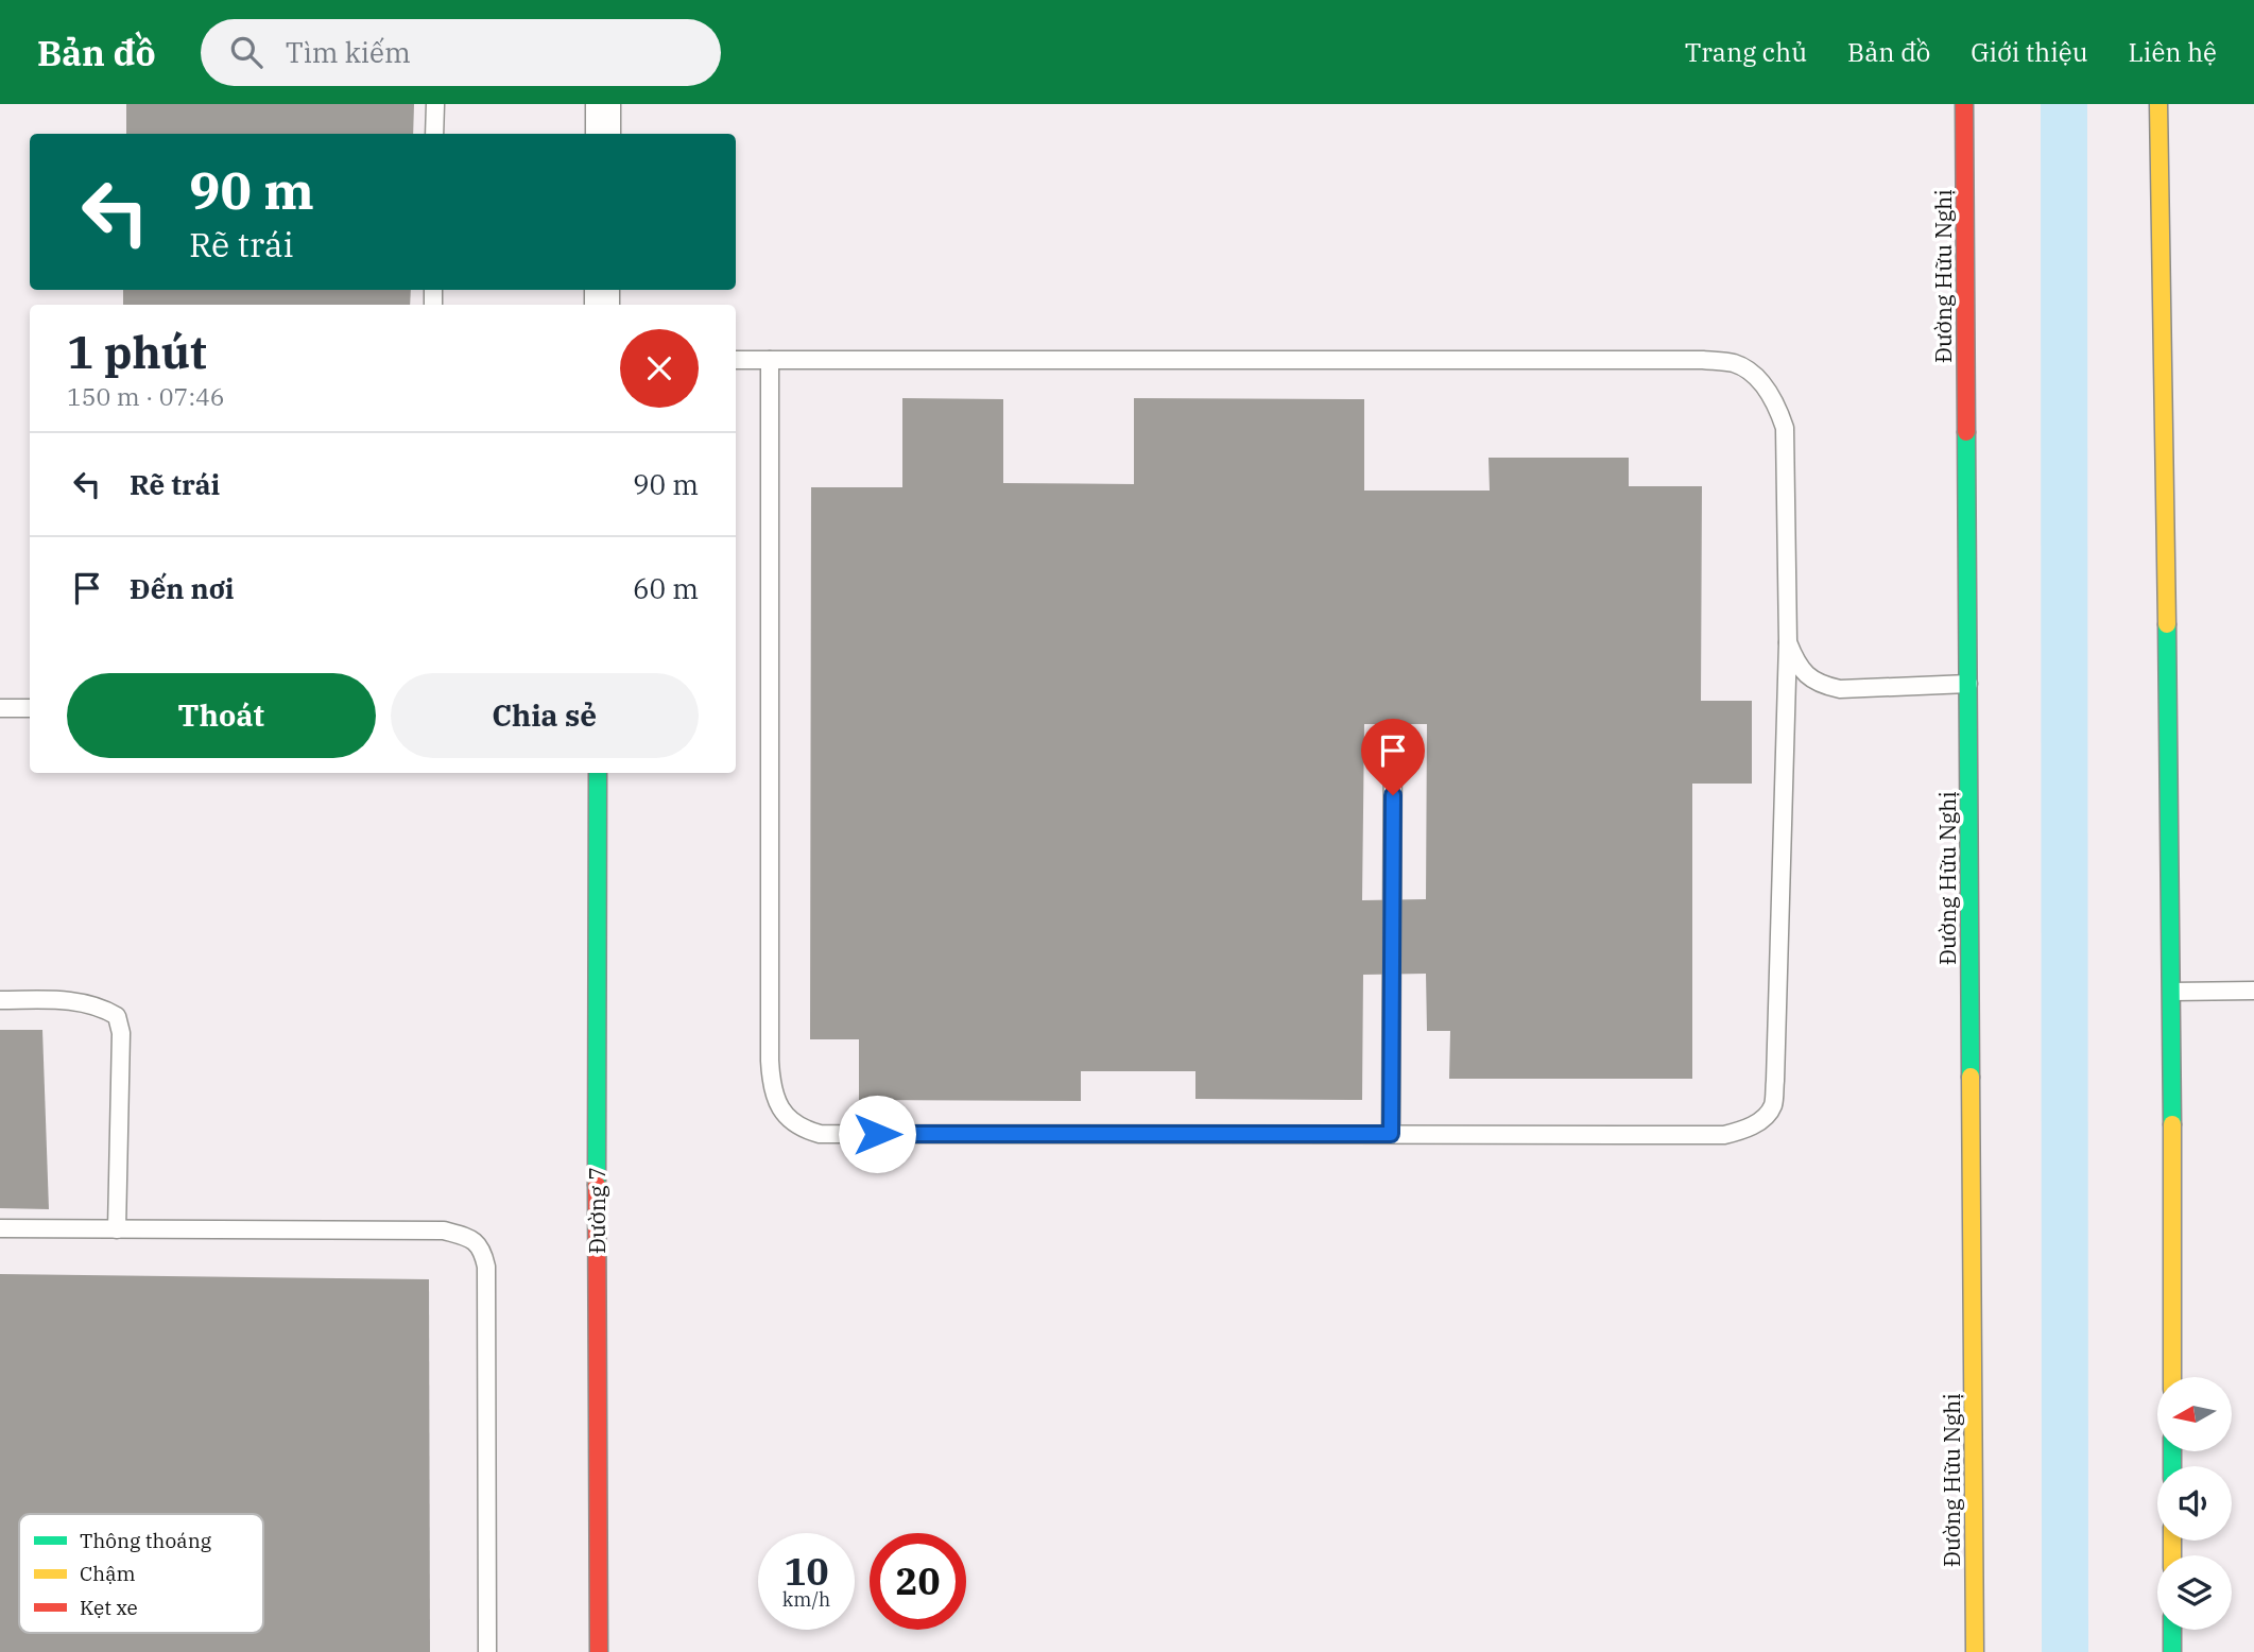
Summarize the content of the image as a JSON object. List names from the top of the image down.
{
  "streets": {
    "main road": ["Đường Hữu Nghị", "Đường 7"]
  },
  "legend": ["Thông thoáng", "Chậm", "Kẹt xe"],
  "north": "left",
  "page": {
    "header": "Bản đồ",
    "search": "Tìm kiếm",
    "nav": [
      "Trang chủ",
      "Bản đồ",
      "Giới thiệu",
      "Liên hệ"
    ],
    "turn": ["90 m", "Rẽ trái"],
    "heading": ["1 phút", "150 m · 07:46"],
    "list": [
      {
        "name": "Rẽ trái",
        "value": "90 m"
      },
      {
        "name": "Đến nơi",
        "value": "60 m"
      }
    ],
    "buttons": ["Thoát", "Chia sẻ"],
    "speed": "10 km/h",
    "limit": "20"
  }
}
